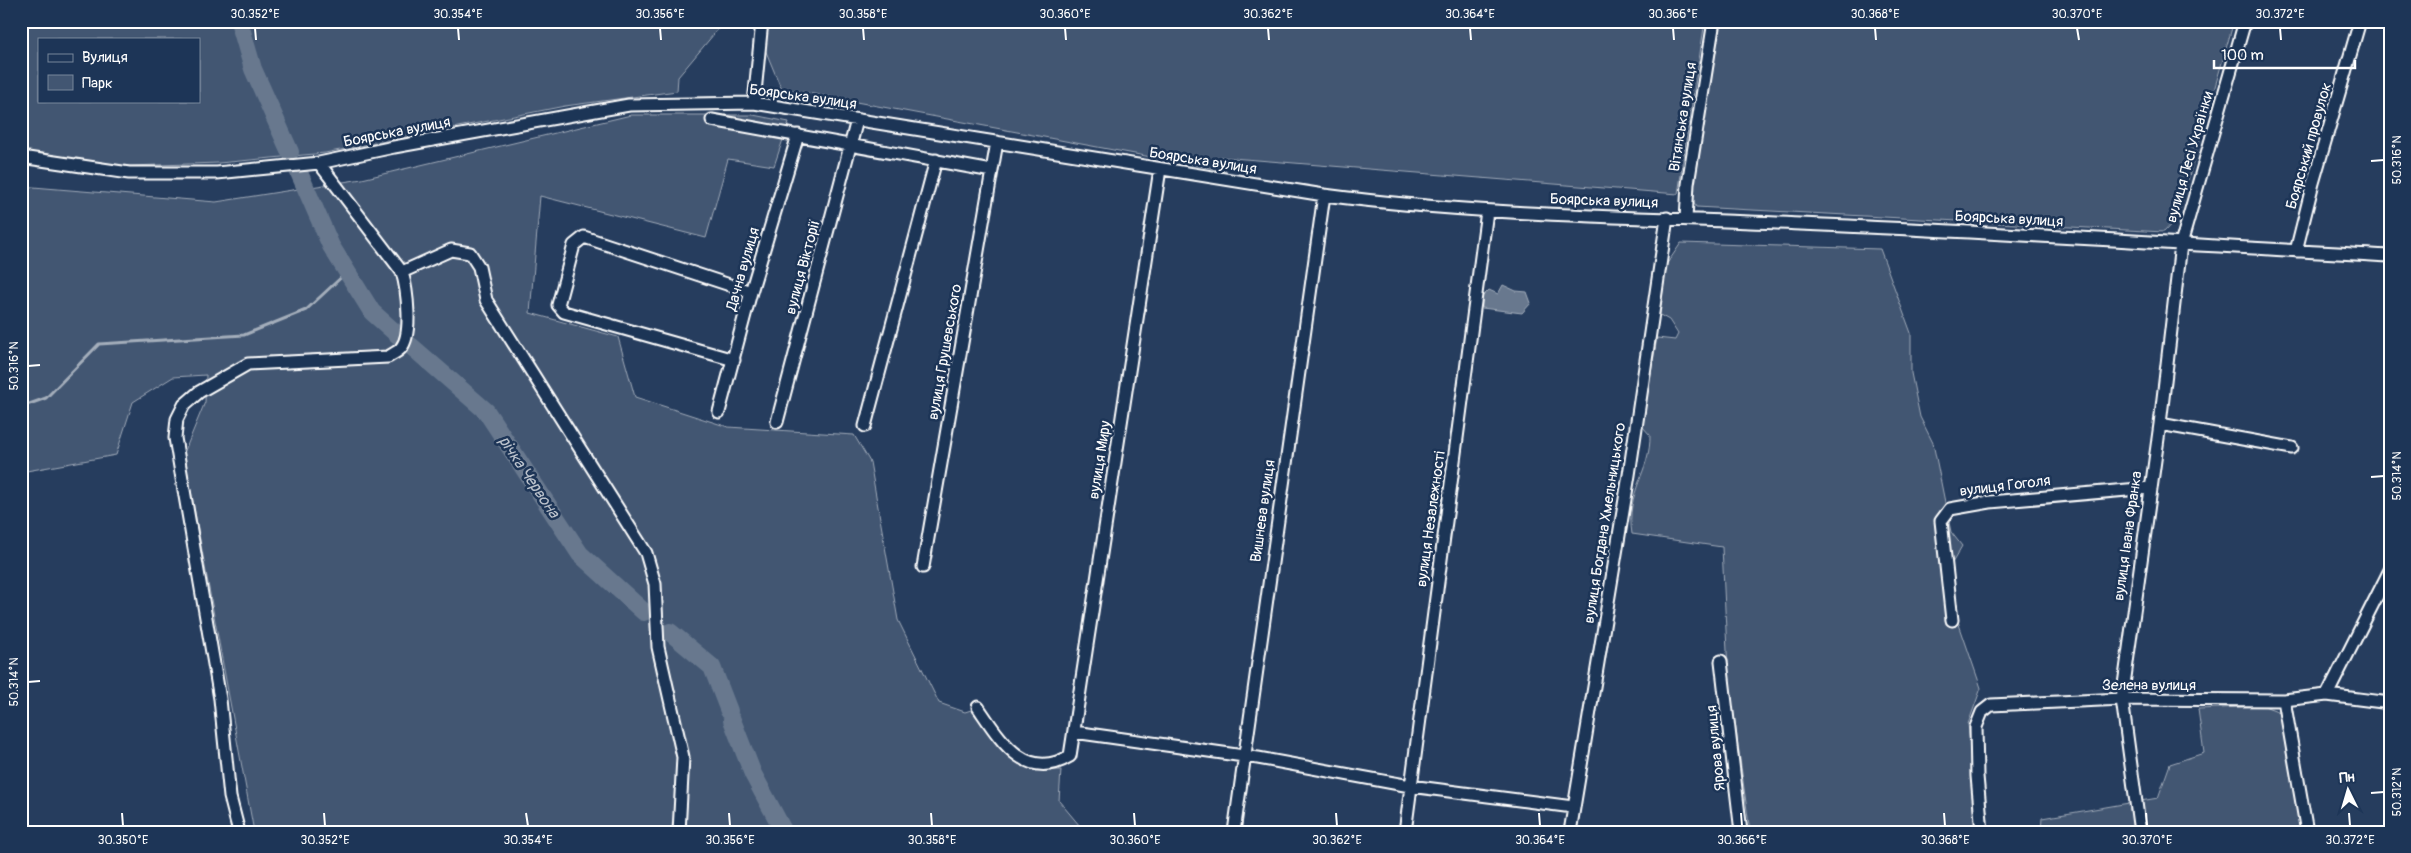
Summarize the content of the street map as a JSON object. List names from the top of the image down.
{
  "streets": {
    "street": [
      "Боярська вулиця",
      "Вітянська вулиця",
      "Боярський провулок",
      "вулиця Лесі Українки",
      "вулиця Вікторії",
      "Дачна вулиця",
      "вулиця Грушевського",
      "вулиця Миру",
      "вулиця Гоголя",
      "Вишнева вулиця",
      "вулиця Незалежності",
      "вулиця Богдана Хмельницького",
      "вулиця Івана Франка",
      "Зелена вулиця",
      "Ярова вулиця"
    ]
  },
  "crossings": [
    ["Боярська вулиця", "Вітянська вулиця"],
    ["Боярська вулиця", "Боярський провулок"],
    ["Боярська вулиця", "вулиця Лесі Українки"],
    ["Боярська вулиця", "вулиця Вікторії"],
    ["Боярська вулиця", "вулиця Грушевського"],
    ["Боярська вулиця", "вулиця Миру"],
    ["Боярська вулиця", "Вишнева вулиця"],
    ["Боярська вулиця", "вулиця Незалежності"],
    ["Боярська вулиця", "вулиця Богдана Хмельницького"],
    ["Боярська вулиця", "вулиця Івана Франка"],
    ["вулиця Лесі Українки", "вулиця Івана Франка"],
    ["вулиця Гоголя", "вулиця Івана Франка"],
    ["вулиця Івана Франка", "Зелена вулиця"]
  ],
  "water": ["річка Червона"],
  "legend": ["Вулиця", "Парк"],
  "scale_bar": "100 m",
  "north": "top",
  "coordinates": [
    "30.352°E",
    "30.354°E",
    "30.356°E",
    "30.358°E",
    "30.360°E",
    "30.362°E",
    "30.364°E",
    "30.366°E",
    "30.368°E",
    "30.370°E",
    "30.372°E",
    "50.316°N",
    "50.314°N",
    "50.312°N",
    "30.350°E"
  ]
}
